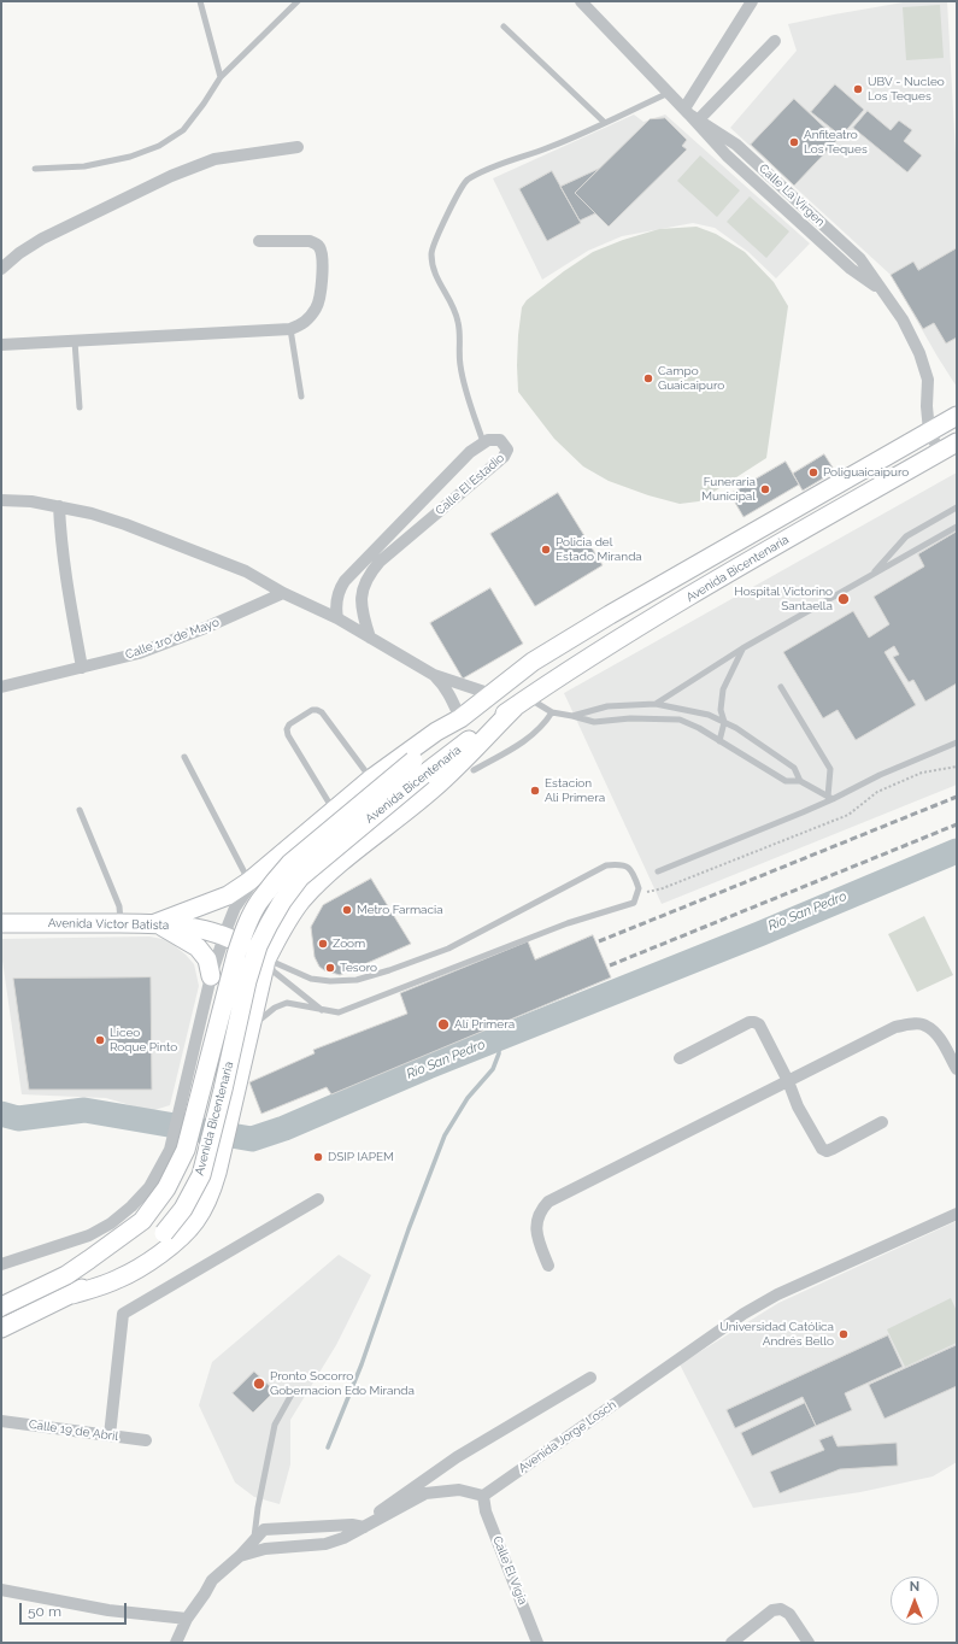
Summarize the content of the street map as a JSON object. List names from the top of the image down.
{
  "streets": {
    "main road": ["Avenida Bicentenaria", "Avenida Víctor Batista"],
    "street": [
      "Calle La Virgen",
      "Calle El Estadio",
      "Calle 1ro de Mayo",
      "Calle 19 de Abril",
      "Avenida Jorge Losch",
      "Calle El Vigía"
    ]
  },
  "crossings": [
    ["Calle La Virgen", "Avenida Bicentenaria"],
    ["Avenida Jorge Losch", "Calle El Vigía"]
  ],
  "water": ["Río San Pedro"],
  "places": [
    "UBV - Nucleo Los Teques",
    "Anfiteatro Los Teques",
    "Campo Guaicaipuro",
    "Poliguaicaipuro",
    "Funeraria Municipal",
    "Policia del Estado Miranda",
    "Hospital Victorino Santaella",
    "Estacion Ali Primera",
    "Metro Farmacia",
    "Zoom",
    "Tesoro",
    "Alí Primera",
    "Liceo Roque Pinto",
    "DSIP IAPEM",
    "Universidad Católica Andrés Bello",
    "Pronto Socorro Gobernacion Edo Miranda"
  ],
  "scale_bar": "50 m",
  "north": "top"
}
